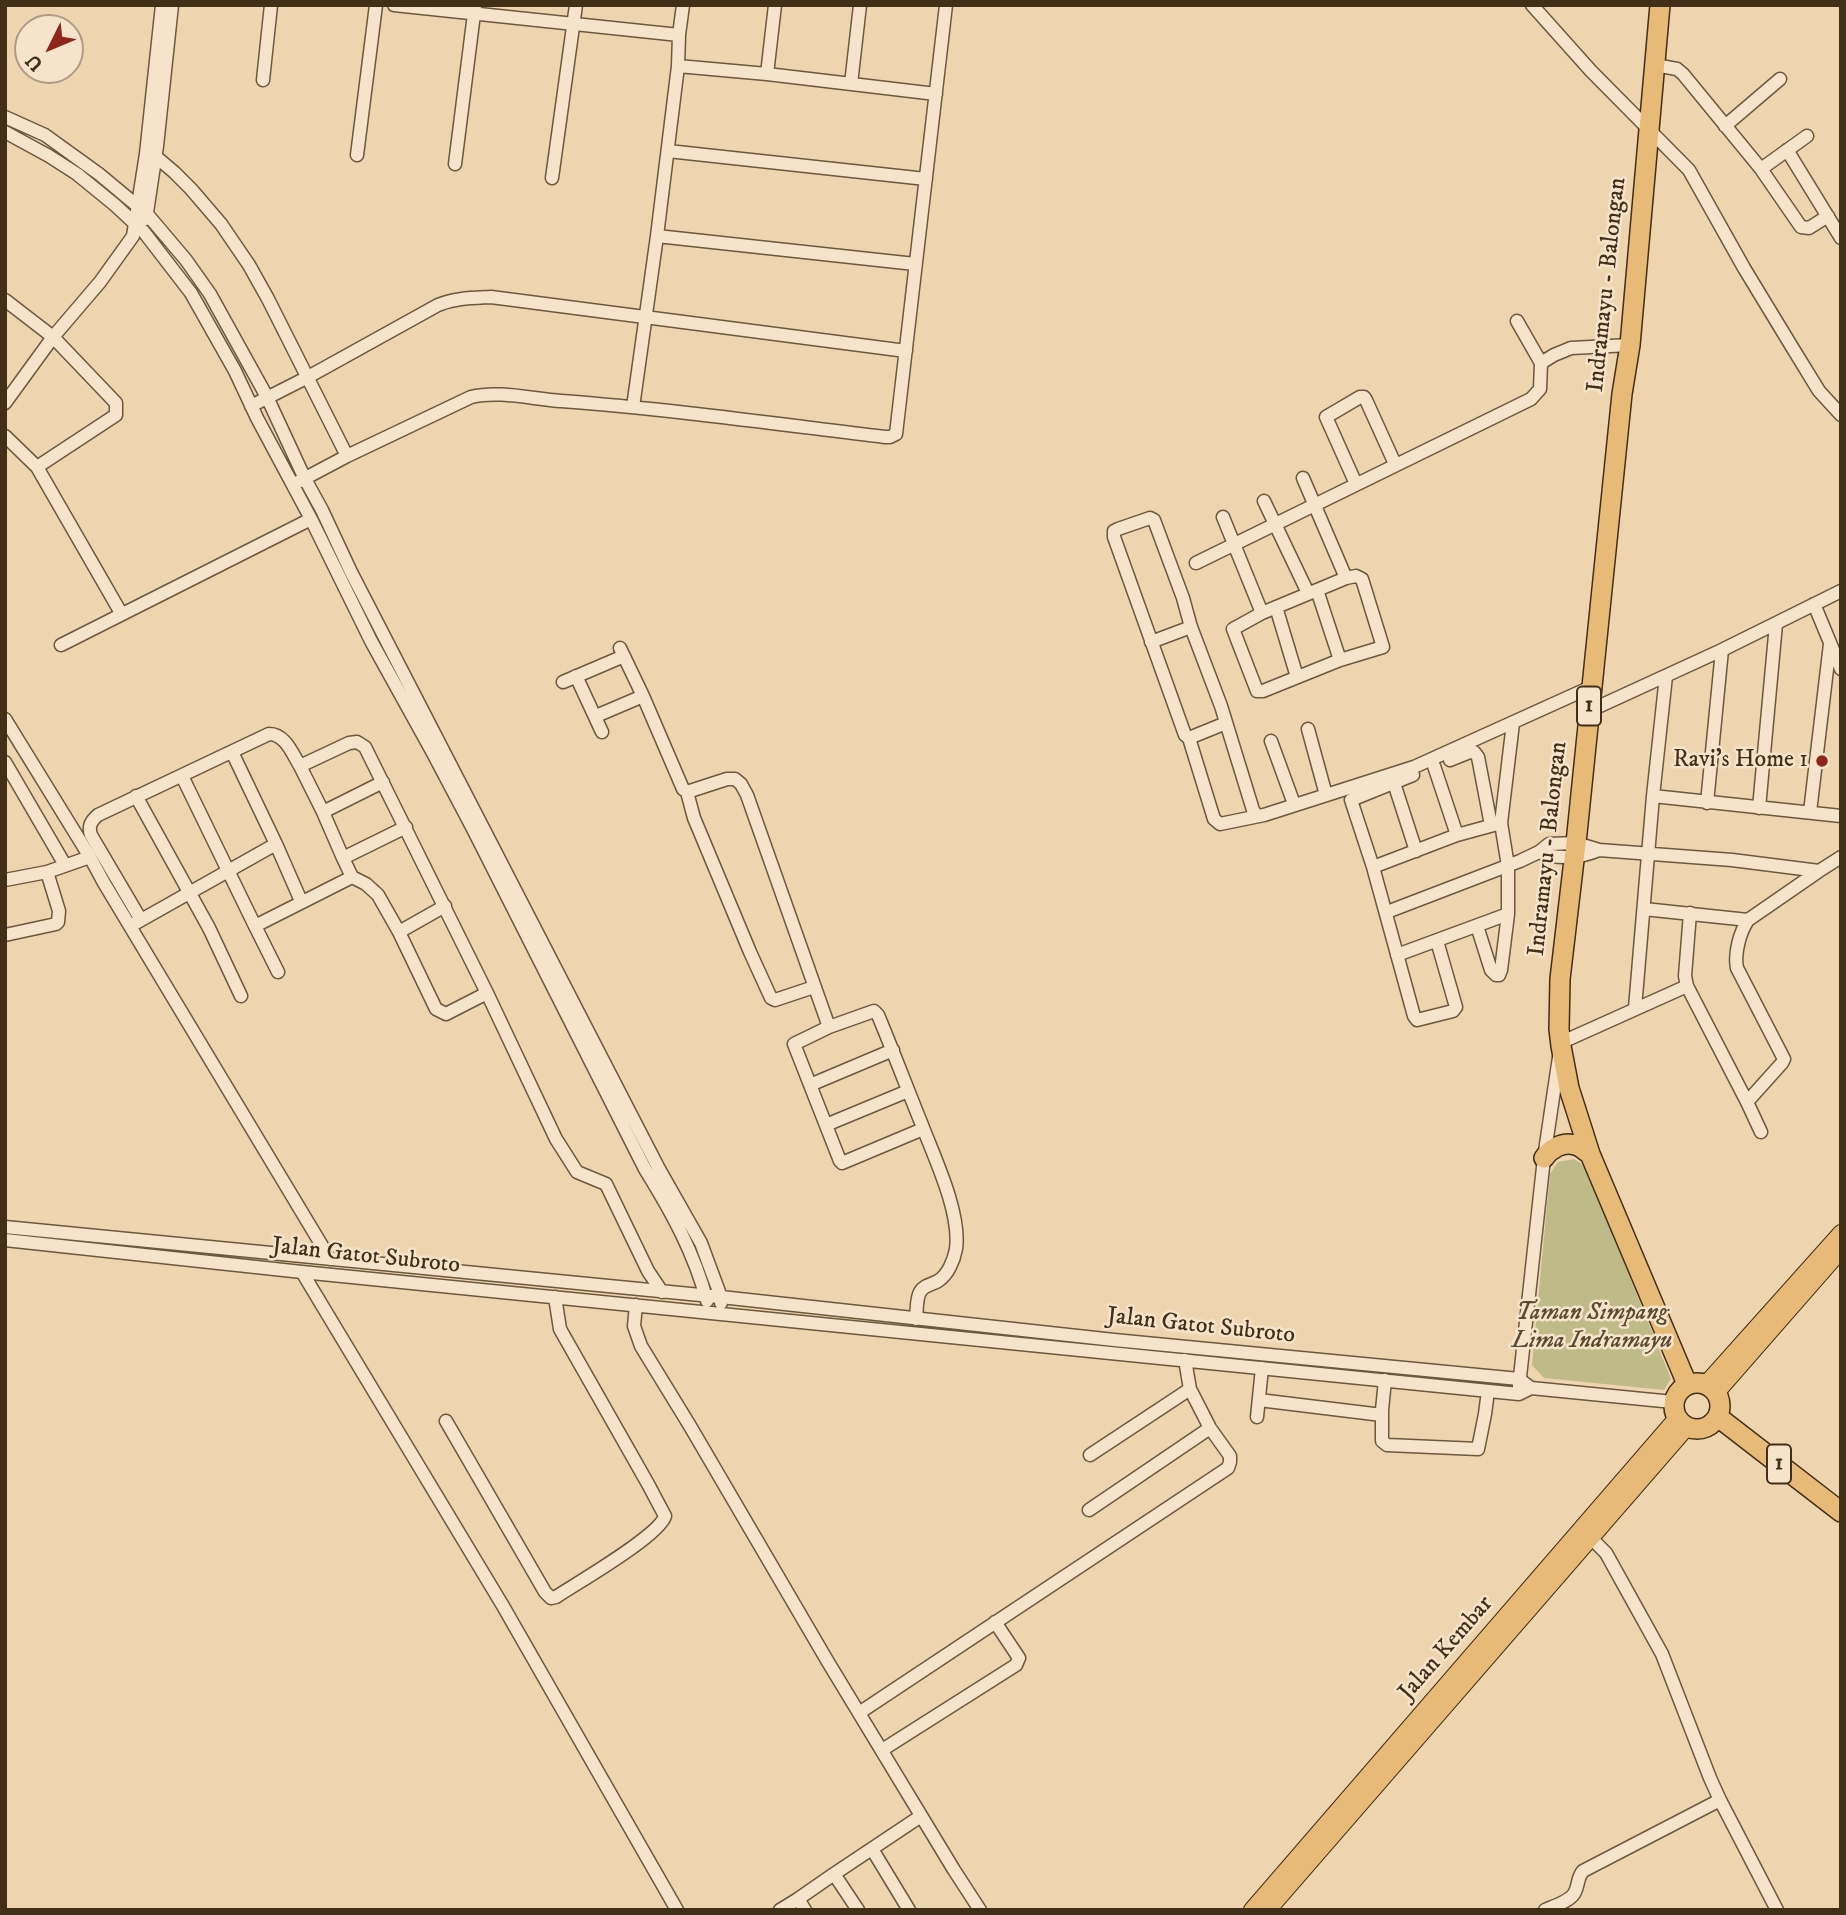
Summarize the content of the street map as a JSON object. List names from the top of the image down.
{
  "streets": {
    "highway": ["Indramayu - Balongan", "1"],
    "main road": ["Jalan Kembar"],
    "street": ["Jalan Gatot Subroto"]
  },
  "crossings": [
    ["Indramayu - Balongan", "1"],
    ["Indramayu - Balongan", "Jalan Gatot Subroto"],
    ["Indramayu - Balongan", "Jalan Kembar"],
    ["1", "Jalan Gatot Subroto"],
    ["1", "Jalan Kembar"],
    ["Jalan Gatot Subroto", "Jalan Kembar"]
  ],
  "parks": ["Taman Simpang Lima Indramayu"],
  "places": ["Ravi's Home 1"],
  "north": "bottom left"
}
